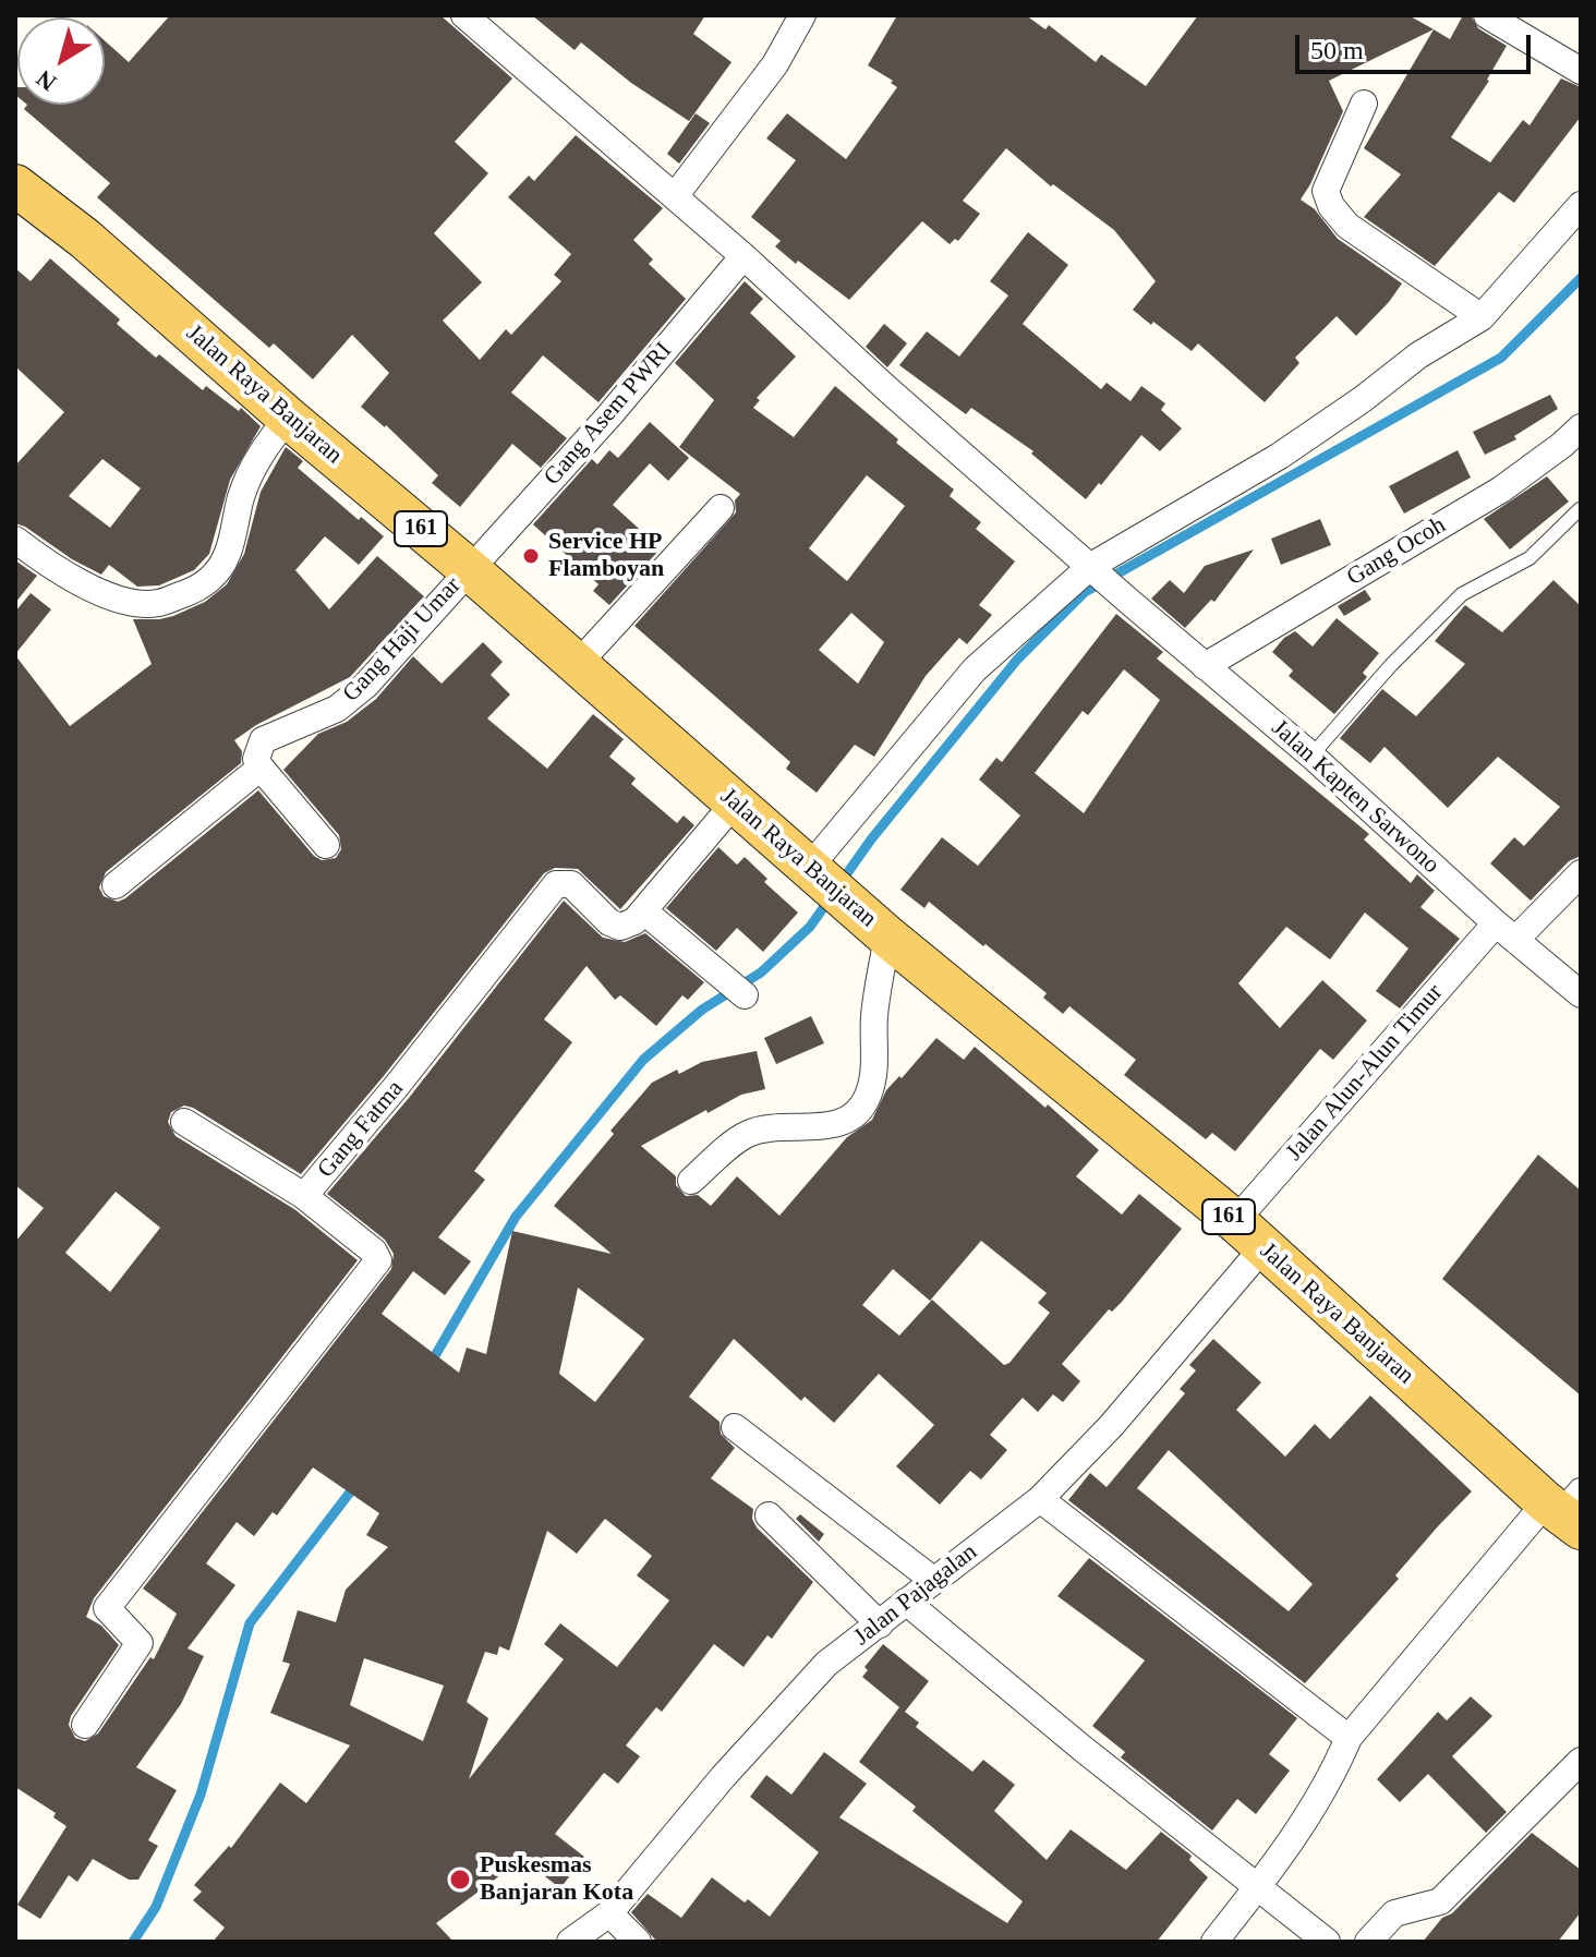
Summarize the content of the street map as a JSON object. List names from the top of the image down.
{
  "streets": {
    "main road": ["Jalan Raya Banjaran", "161"],
    "street": [
      "Gang Asem PWRI",
      "Gang Ocoh",
      "Gang Haji Umar",
      "Jalan Kapten Sarwono",
      "Jalan Alun-Alun Timur",
      "Gang Fatma",
      "Jalan Pajagalan"
    ]
  },
  "crossings": [
    ["Jalan Raya Banjaran", "Gang Asem PWRI"],
    ["Jalan Raya Banjaran", "Gang Haji Umar"],
    ["Jalan Raya Banjaran", "Jalan Alun-Alun Timur"],
    ["Jalan Raya Banjaran", "Jalan Pajagalan"],
    ["Gang Asem PWRI", "Gang Haji Umar"],
    ["Gang Asem PWRI", "Jalan Kapten Sarwono"],
    ["Gang Ocoh", "Jalan Kapten Sarwono"],
    ["Jalan Kapten Sarwono", "Jalan Alun-Alun Timur"],
    ["Jalan Alun-Alun Timur", "Jalan Pajagalan"]
  ],
  "places": ["Service HP Flamboyan", "Puskesmas Banjaran Kota"],
  "scale_bar": "50 m",
  "north": "bottom left"
}
